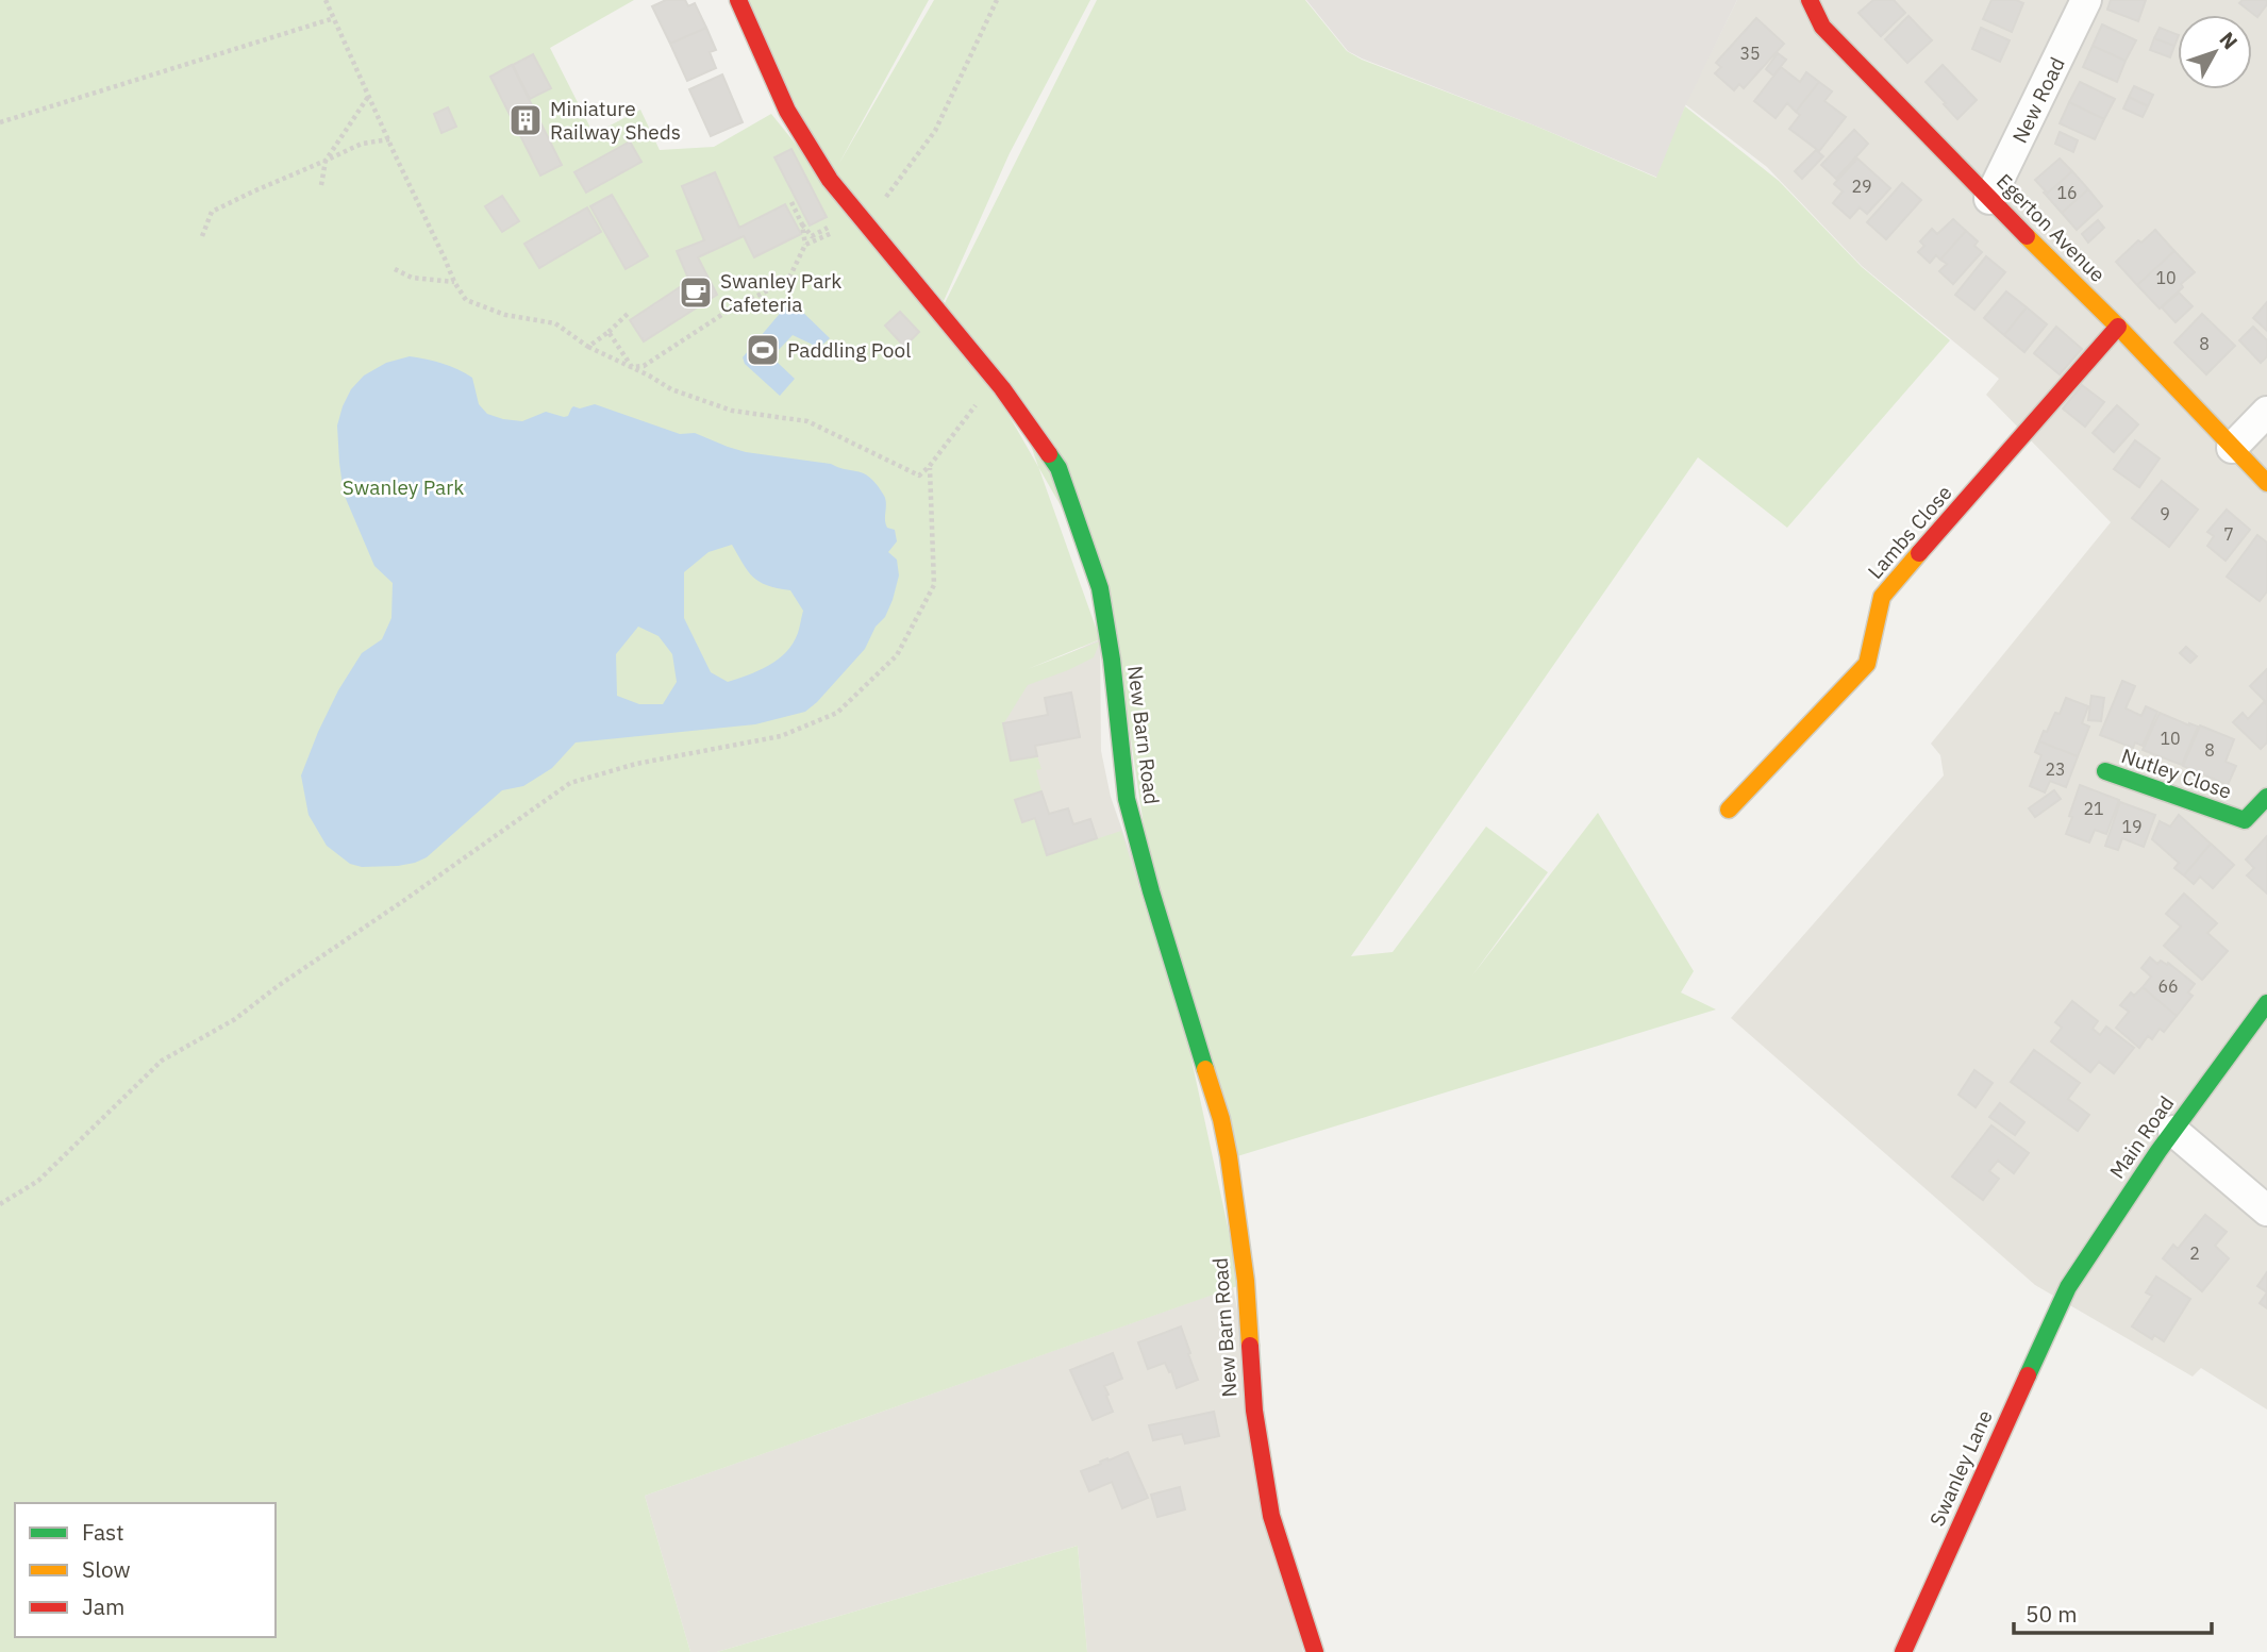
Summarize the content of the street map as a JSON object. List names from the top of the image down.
{
  "streets": {
    "street": [
      "New Road",
      "Egerton Avenue",
      "Lambs Close",
      "New Barn Road",
      "Nutley Close",
      "Main Road",
      "Swanley Lane"
    ]
  },
  "crossings": [
    ["New Road", "Egerton Avenue"],
    ["Egerton Avenue", "Lambs Close"],
    ["Main Road", "Swanley Lane"]
  ],
  "parks": ["Swanley Park"],
  "places": {
    "building": ["Miniature Railway Sheds"],
    "cafe": ["Swanley Park Cafeteria"],
    "sports": ["Paddling Pool"]
  },
  "house_numbers": [
    "35",
    "29",
    "16",
    "10",
    "8",
    "9",
    "7",
    "10",
    "8",
    "23",
    "21",
    "19",
    "66",
    "2"
  ],
  "legend": ["Fast", "Slow", "Jam"],
  "scale_bar": "50 m",
  "north": "top right"
}
